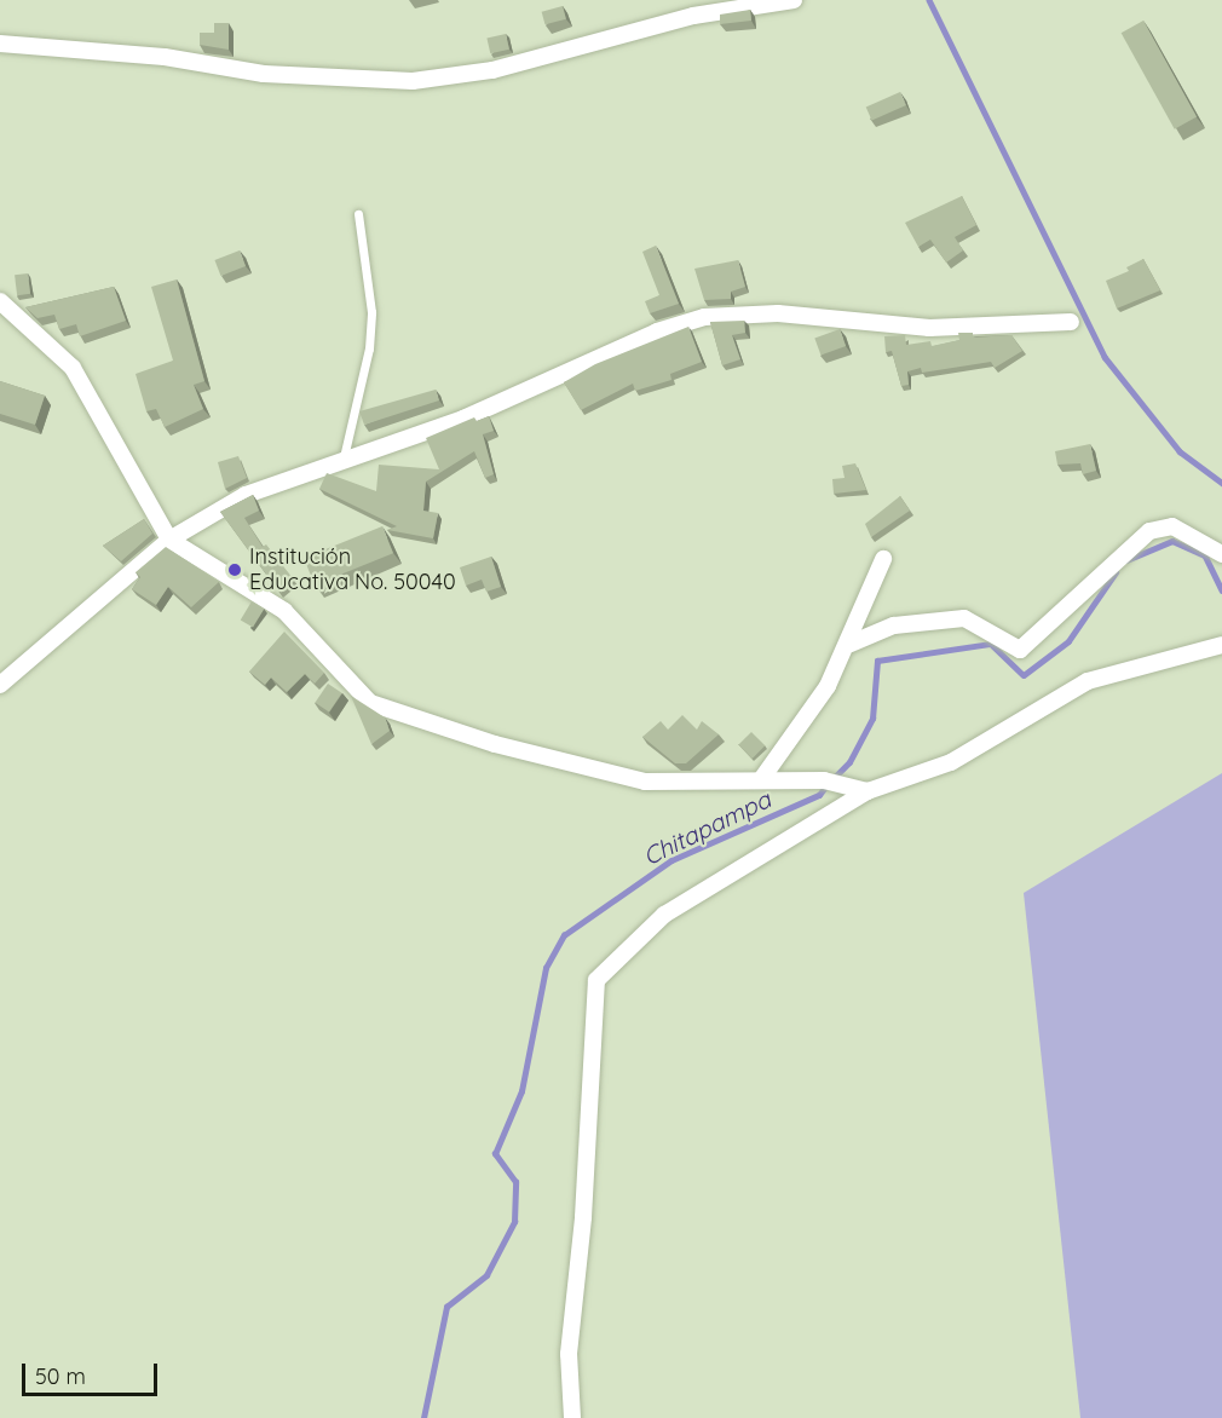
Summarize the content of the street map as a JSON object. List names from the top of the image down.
{
  "water": ["Chitapampa"],
  "places": ["Institución Educativa No. 50040"],
  "scale_bar": "50 m"
}
